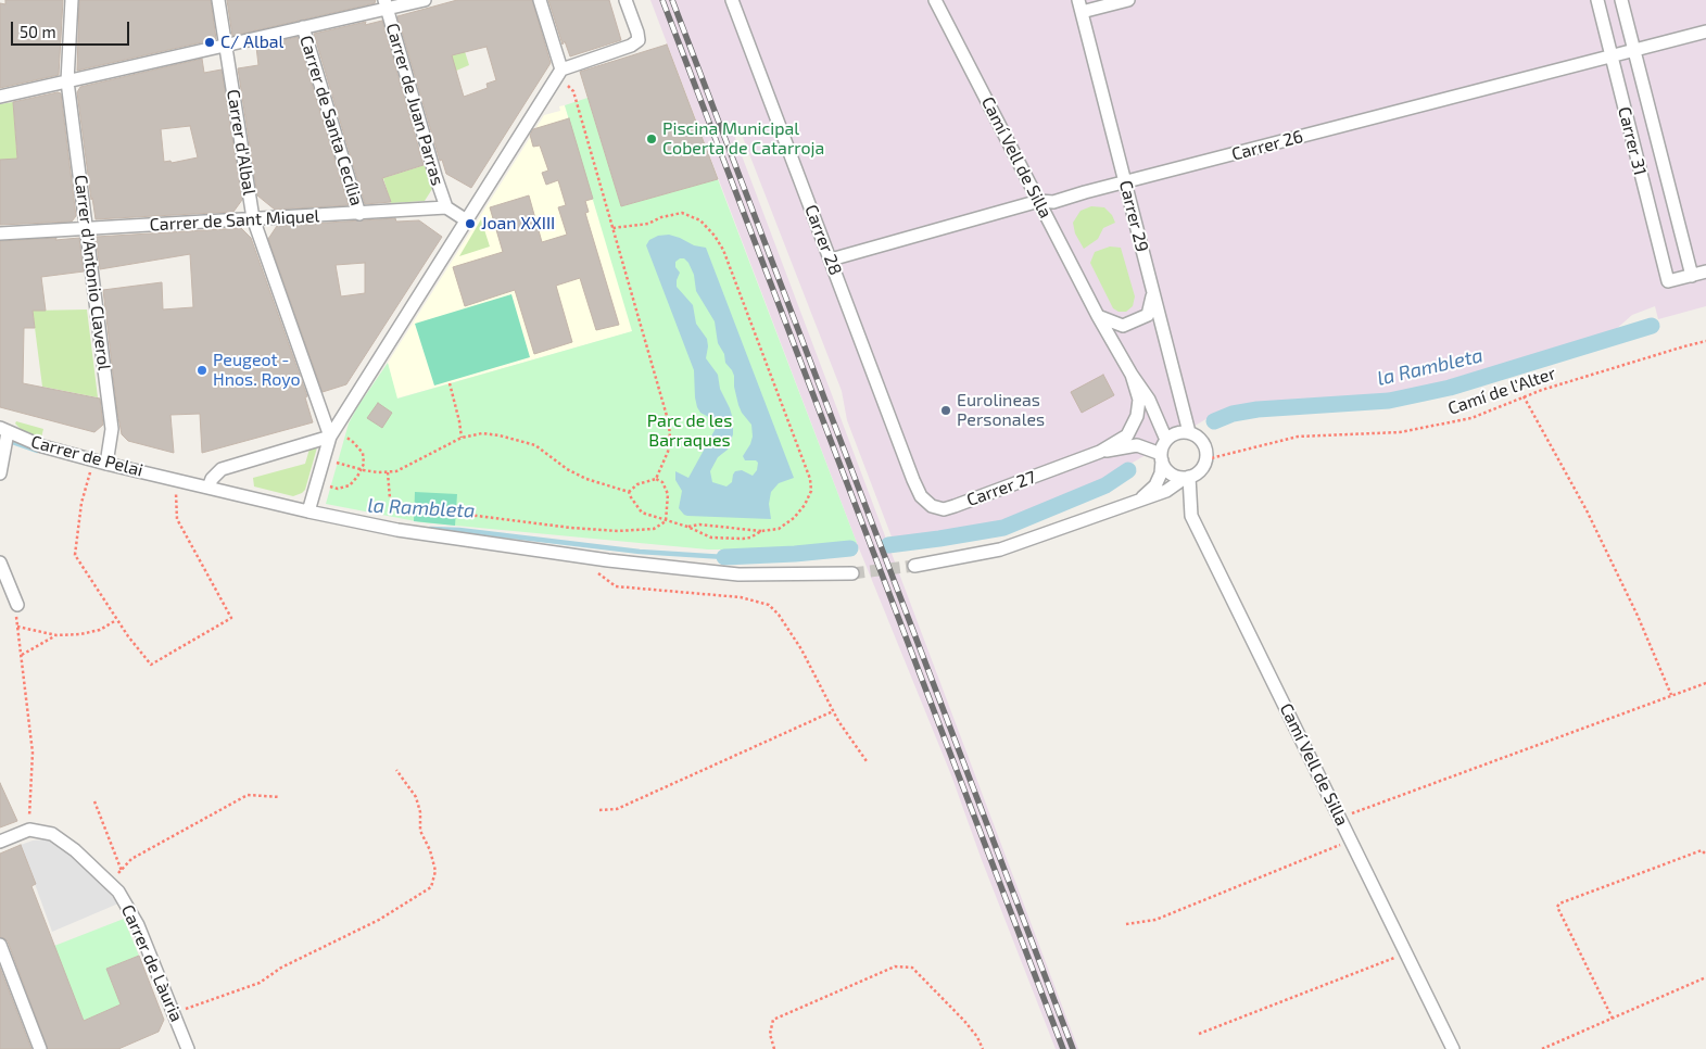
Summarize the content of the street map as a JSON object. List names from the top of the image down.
{
  "streets": {
    "street": [
      "Carrer de Juan Parras",
      "Carrer de Santa Cecília",
      "Carrer 31",
      "Carrer d'Albal",
      "Carrer 26",
      "Camí Vell de Silla",
      "Carrer 29",
      "Carrer de Sant Miquel",
      "Carrer 28",
      "Carrer d'Antonio Claverol",
      "Carrer de Pelai",
      "Carrer 27",
      "Carrer de Làuria"
    ],
    "path": ["Camí de l'Alter"]
  },
  "crossings": [
    ["Carrer de Juan Parras", "Carrer de Sant Miquel"],
    ["Carrer de Santa Cecília", "Carrer de Sant Miquel"],
    ["Carrer 31", "Carrer 26"],
    ["Carrer d'Albal", "Carrer de Sant Miquel"],
    ["Carrer 26", "Camí Vell de Silla"],
    ["Carrer 26", "Carrer 29"],
    ["Carrer 26", "Carrer 28"],
    ["Camí Vell de Silla", "Carrer 29"],
    ["Camí Vell de Silla", "Camí de l'Alter"],
    ["Camí Vell de Silla", "Carrer 27"],
    ["Carrer 29", "Camí de l'Alter"],
    ["Carrer 29", "Carrer 27"],
    ["Carrer de Sant Miquel", "Carrer d'Antonio Claverol"],
    ["Carrer 28", "Carrer 27"],
    ["Carrer d'Antonio Claverol", "Carrer de Pelai"],
    ["Camí de l'Alter", "Carrer 27"]
  ],
  "water": ["la Rambleta"],
  "parks": ["Parc de les Barraques"],
  "places": [
    "C/ Albal",
    "Piscina Municipal Coberta de Catarroja",
    "Joan XXIII",
    "Peugeot - Hnos. Royo",
    "Eurolineas Personales"
  ],
  "scale_bar": "50 m"
}
